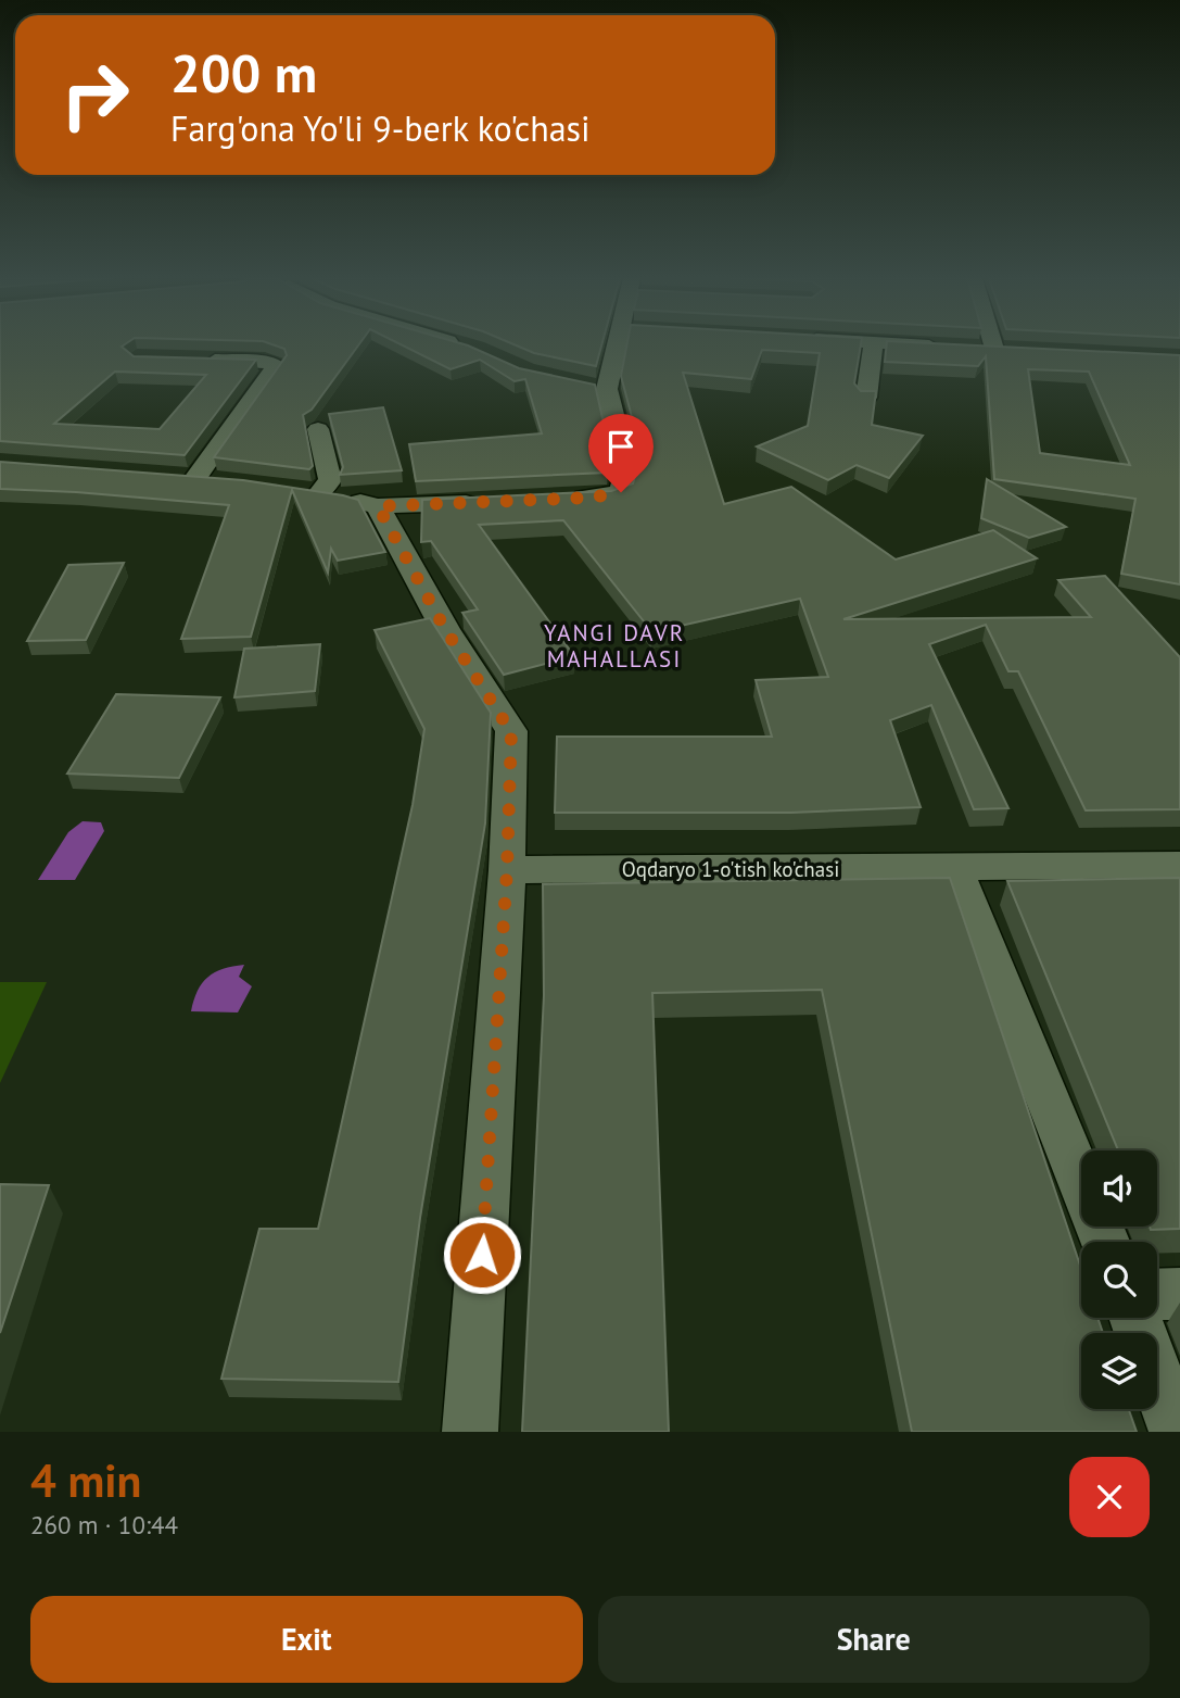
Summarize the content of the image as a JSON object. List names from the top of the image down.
{
  "streets": {
    "street": ["Oqdaryo 1-o'tish ko'chasi"]
  },
  "districts": ["YANGI DAVR MAHALLASI"],
  "page": {
    "turn": ["200 m", "Farg'ona Yo'li 9-berk ko'chasi"],
    "heading": ["4 min", "260 m · 10:44"],
    "buttons": ["Exit", "Share"]
  }
}
